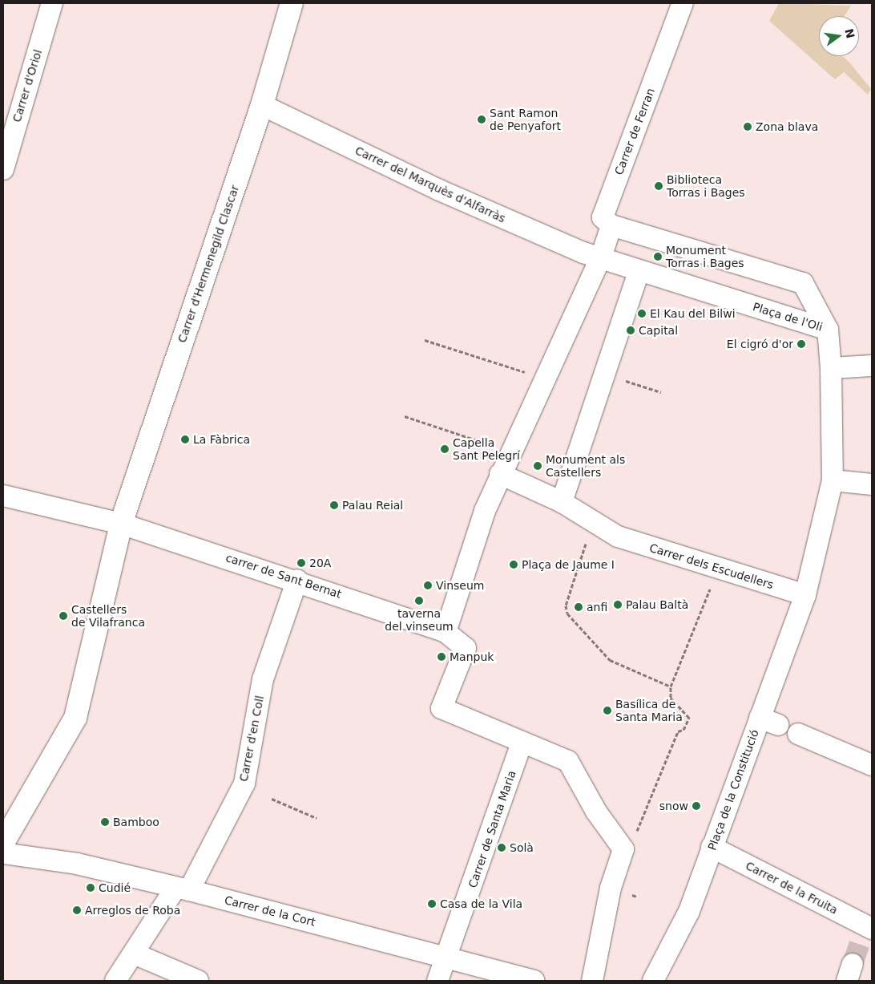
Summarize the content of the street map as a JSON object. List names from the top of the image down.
{
  "streets": {
    "street": [
      "Carrer d'Oriol",
      "Carrer de Ferran",
      "Carrer del Marquès d'Alfarràs",
      "Carrer d'Hermenegild Clascar",
      "Plaça de l'Oli",
      "Carrer dels Escudellers",
      "carrer de Sant Bernat",
      "Carrer d'en Coll",
      "Plaça de la Constitució",
      "Carrer de Santa Maria",
      "Carrer de la Fruita",
      "Carrer de la Cort"
    ]
  },
  "crossings": [
    ["Carrer de Ferran", "Plaça de l'Oli"],
    ["Carrer del Marquès d'Alfarràs", "Carrer d'Hermenegild Clascar"],
    ["Carrer del Marquès d'Alfarràs", "Plaça de l'Oli"],
    ["Carrer d'Hermenegild Clascar", "carrer de Sant Bernat"],
    ["Plaça de l'Oli", "Plaça de la Constitució"],
    ["Carrer dels Escudellers", "Plaça de la Constitució"],
    ["carrer de Sant Bernat", "Carrer d'en Coll"],
    ["carrer de Sant Bernat", "Carrer de Santa Maria"],
    ["Carrer d'en Coll", "Carrer de la Cort"],
    ["Plaça de la Constitució", "Carrer de la Fruita"],
    ["Carrer de Santa Maria", "Carrer de la Cort"]
  ],
  "places": [
    "Sant Ramon de Penyafort",
    "Zona blava",
    "Biblioteca Torras i Bages",
    "Monument Torras i Bages",
    "El Kau del Bilwi",
    "Capital",
    "El cigró d'or",
    "La Fàbrica",
    "Capella Sant Pelegrí",
    "Monument als Castellers",
    "Palau Reial",
    "20A",
    "Plaça de Jaume I",
    "Vinseum",
    "taverna del vinseum",
    "Palau Baltà",
    "anfi",
    "Castellers de Vilafranca",
    "Manpuk",
    "Basílica de Santa Maria",
    "snow",
    "Bamboo",
    "Solà",
    "Cudié",
    "Casa de la Vila",
    "Arreglos de Roba"
  ],
  "north": "right"
}
